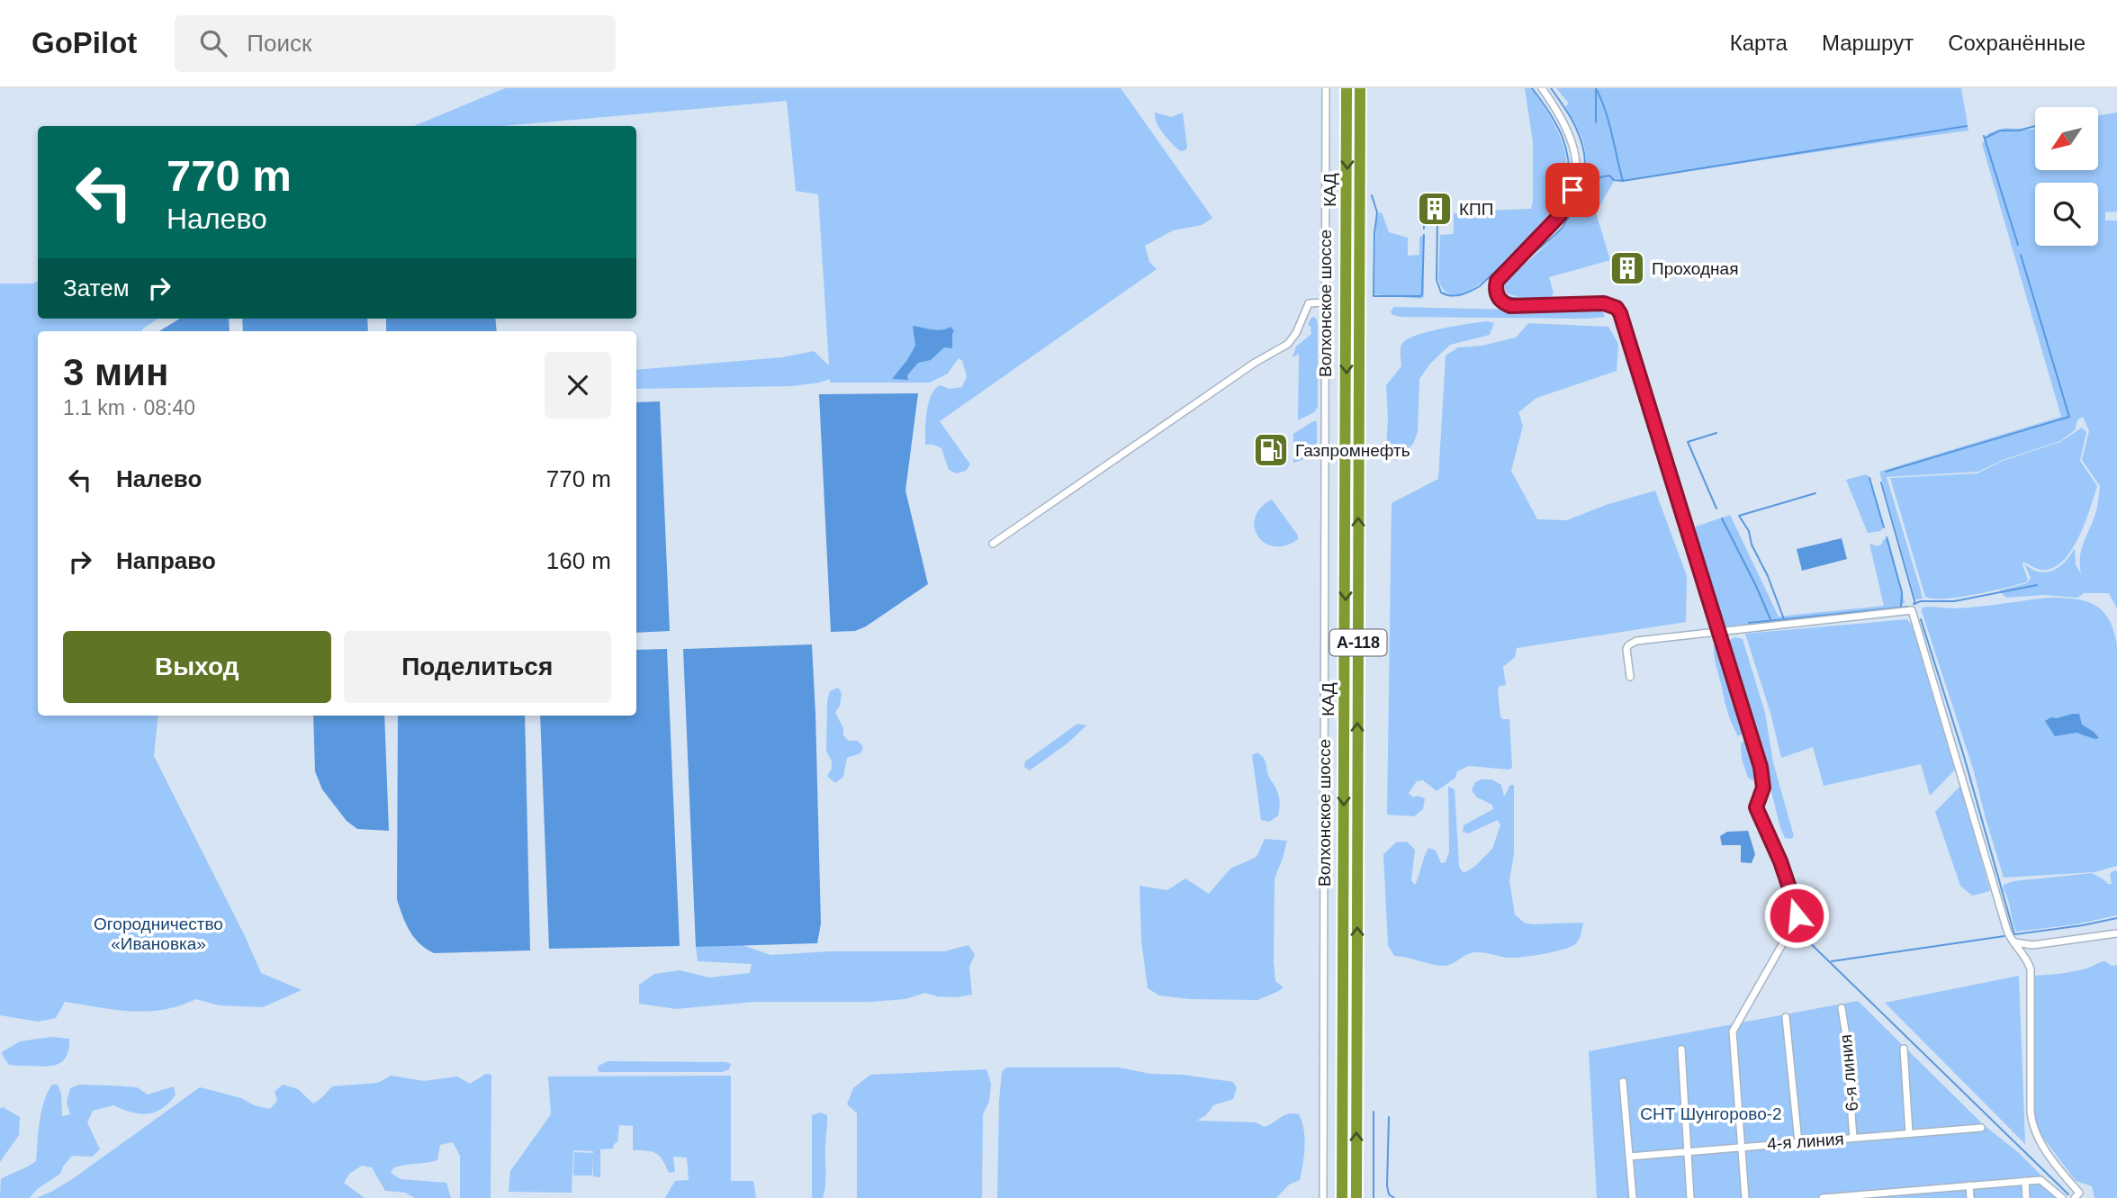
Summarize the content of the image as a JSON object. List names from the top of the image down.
{
  "streets": {
    "highway": ["КАД", "А-118"],
    "street": ["Волхонское шоссе", "6-я линия", "4-я линия"]
  },
  "crossings": [
    ["6-я линия", "4-я линия"]
  ],
  "parks": ["Огородничество «Ивановка»", "СНТ Шунгорово-2"],
  "places": {
    "building": ["КПП", "Проходная"],
    "fuel station": ["Газпромнефть"]
  },
  "north": "bottom left",
  "page": {
    "header": "GoPilot",
    "search": "Поиск",
    "nav": ["Карта", "Маршрут", "Сохранённые"],
    "turn": ["770 m", "Налево"],
    "then": "Затем",
    "heading": ["3 мин", "1.1 km · 08:40"],
    "list": [
      {
        "name": "Налево",
        "value": "770 m"
      },
      {
        "name": "Направо",
        "value": "160 m"
      }
    ],
    "buttons": ["Выход", "Поделиться"]
  }
}
